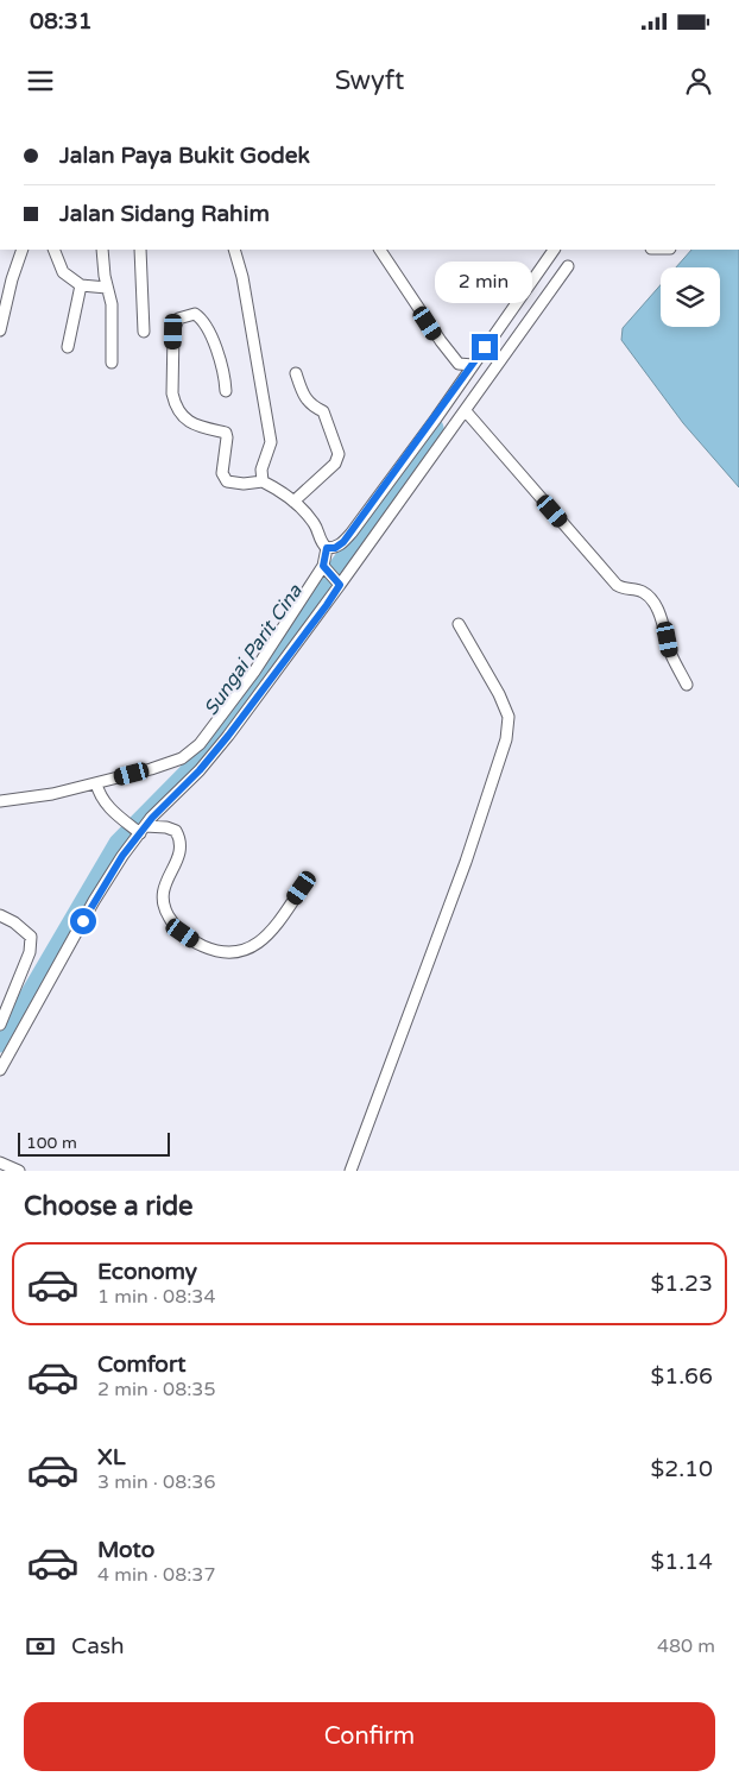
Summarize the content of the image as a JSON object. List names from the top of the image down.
{
  "water": ["Sungai Parit Cina"],
  "scale_bar": "100 m",
  "page": {
    "status": "08:31",
    "header": "Swyft",
    "banner": ["Jalan Paya Bukit Godek", "Jalan Sidang Rahim"],
    "bubble": "2 min",
    "scale": "100 m",
    "heading": "Choose a ride",
    "list": [
      {
        "name": "Economy",
        "note": "1 min · 08:34",
        "value": "$1.23"
      },
      {
        "name": "Comfort",
        "note": "2 min · 08:35",
        "value": "$1.66"
      },
      {
        "name": "XL",
        "note": "3 min · 08:36",
        "value": "$2.10"
      },
      {
        "name": "Moto",
        "note": "4 min · 08:37",
        "value": "$1.14"
      }
    ],
    "pay": ["Cash", "480 m"],
    "buttons": "Confirm"
  }
}
